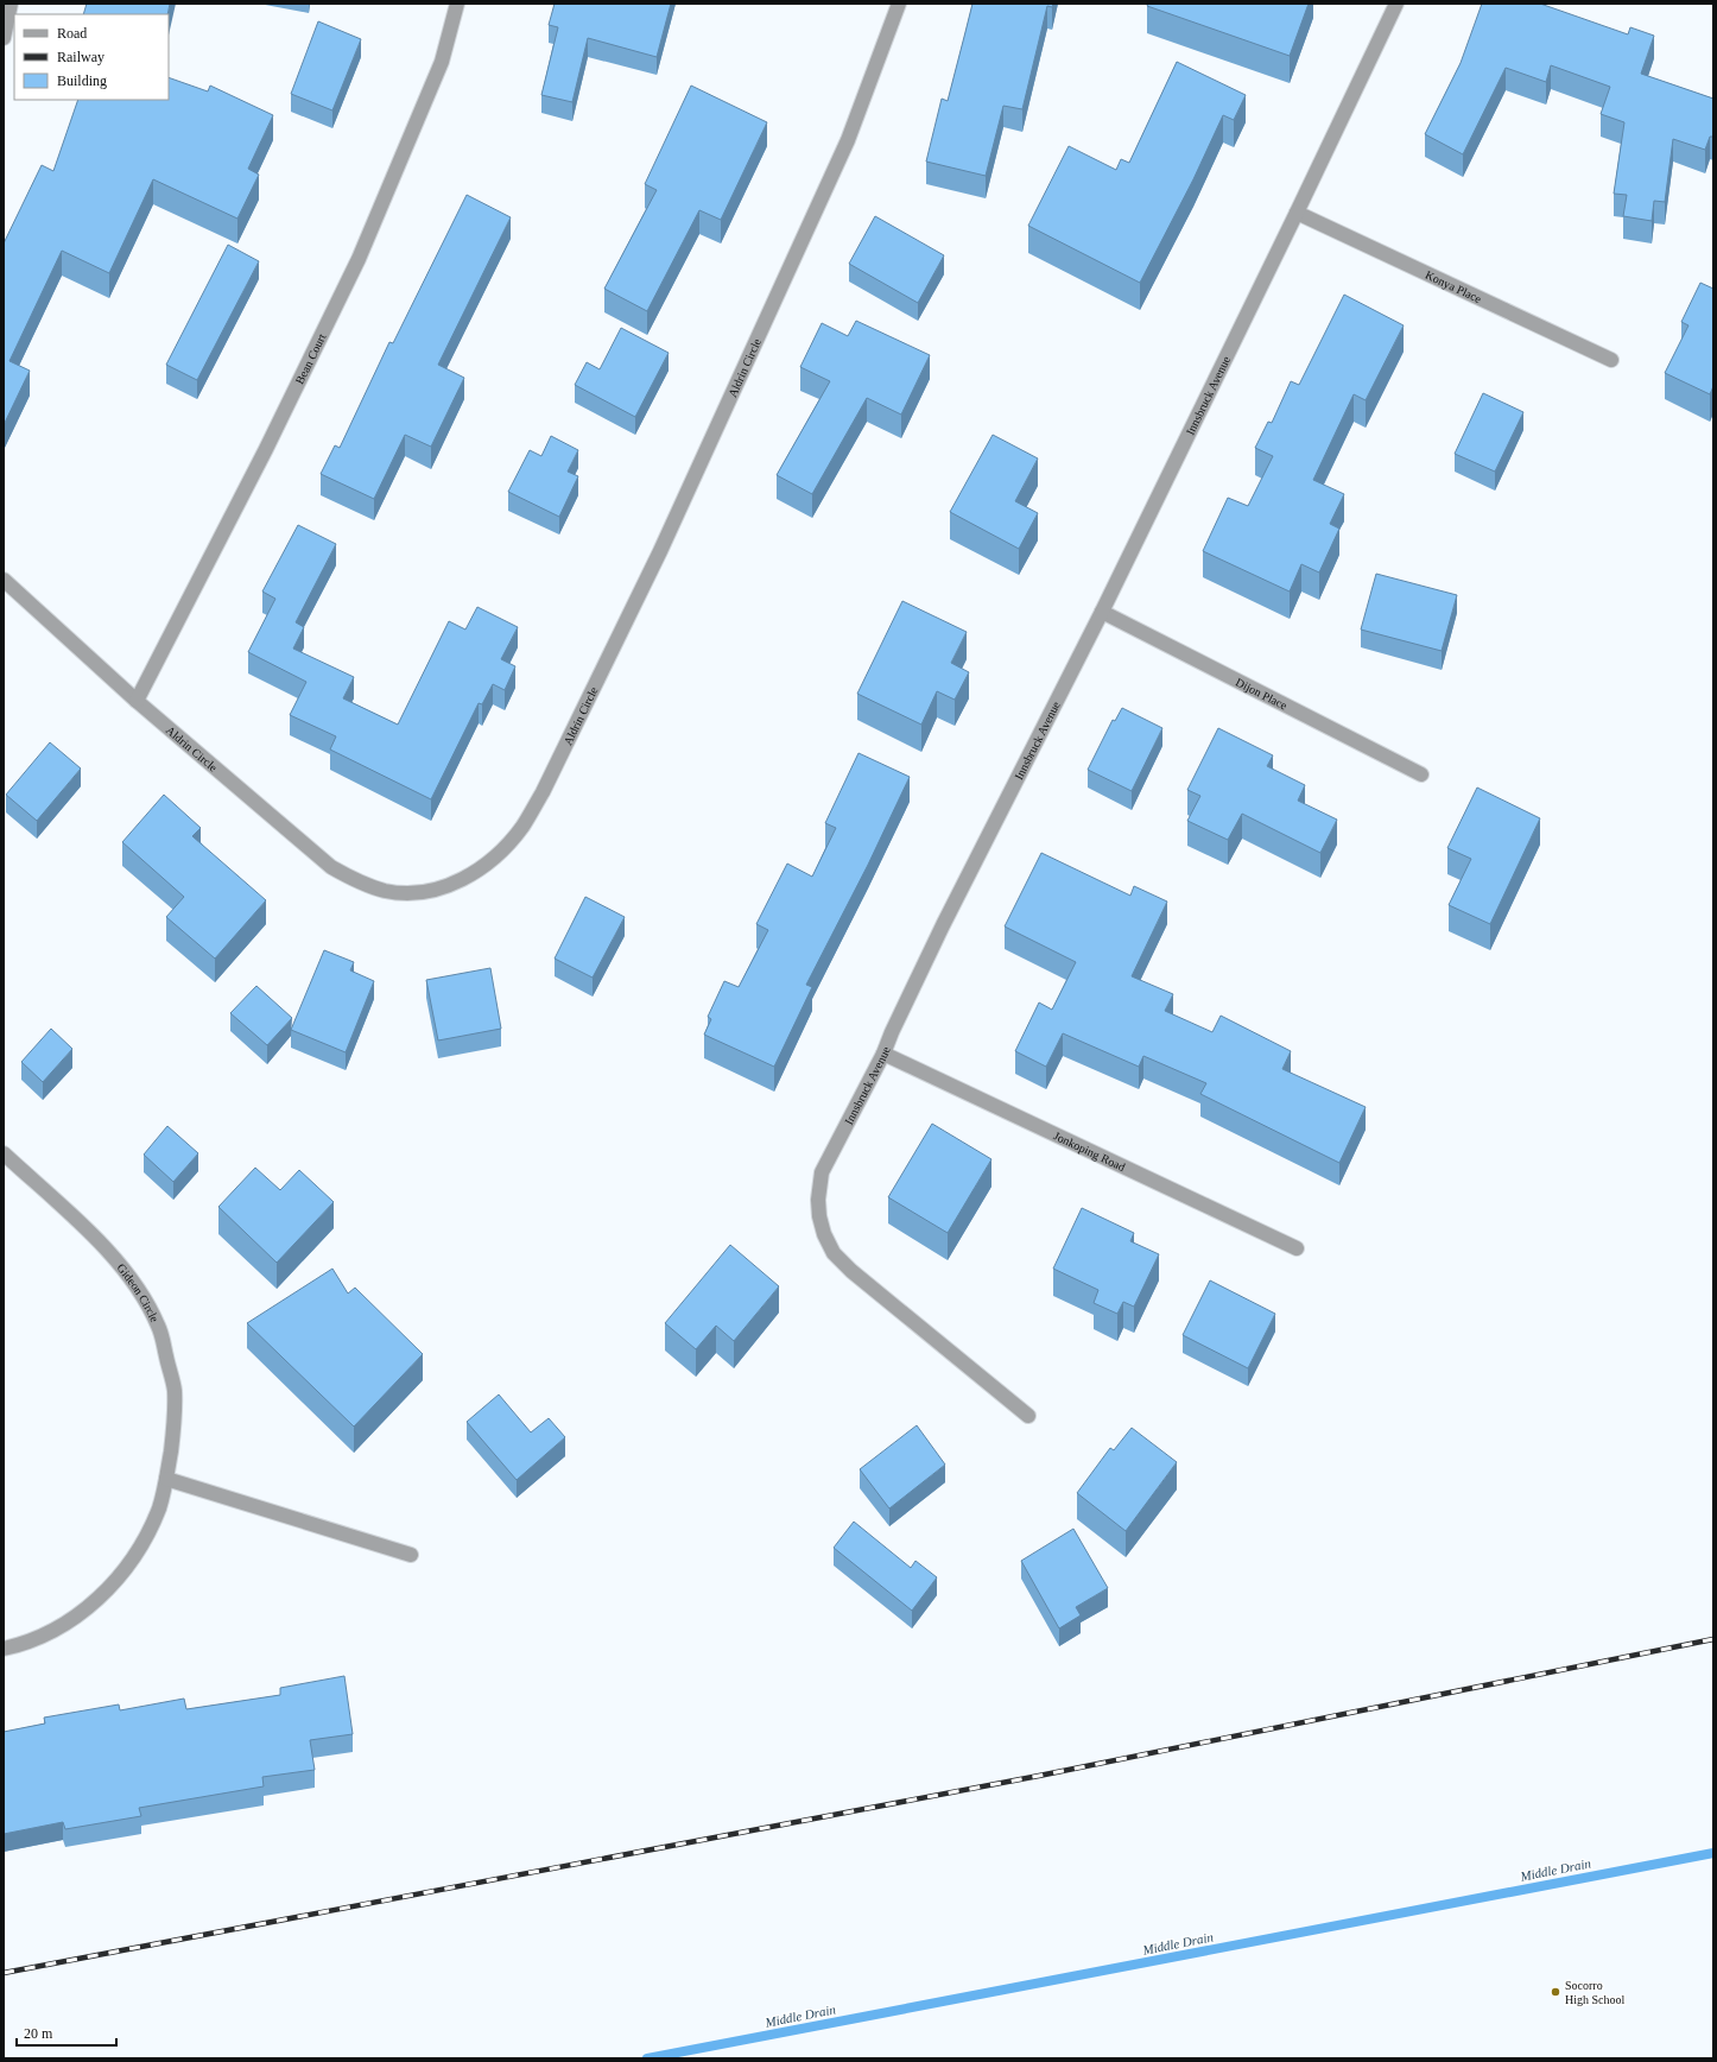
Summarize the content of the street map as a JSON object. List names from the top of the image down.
{
  "streets": {
    "street": [
      "Konya Place",
      "Bean Court",
      "Aldrin Circle",
      "Innsbruck Avenue",
      "Dijon Place",
      "Jonkoping Road",
      "Gideon Circle"
    ]
  },
  "crossings": [
    ["Konya Place", "Innsbruck Avenue"],
    ["Bean Court", "Aldrin Circle"],
    ["Innsbruck Avenue", "Dijon Place"],
    ["Innsbruck Avenue", "Jonkoping Road"]
  ],
  "water": ["Middle Drain"],
  "places": ["Socorro High School"],
  "legend": ["Road", "Railway", "Building"],
  "scale_bar": "20 m"
}
